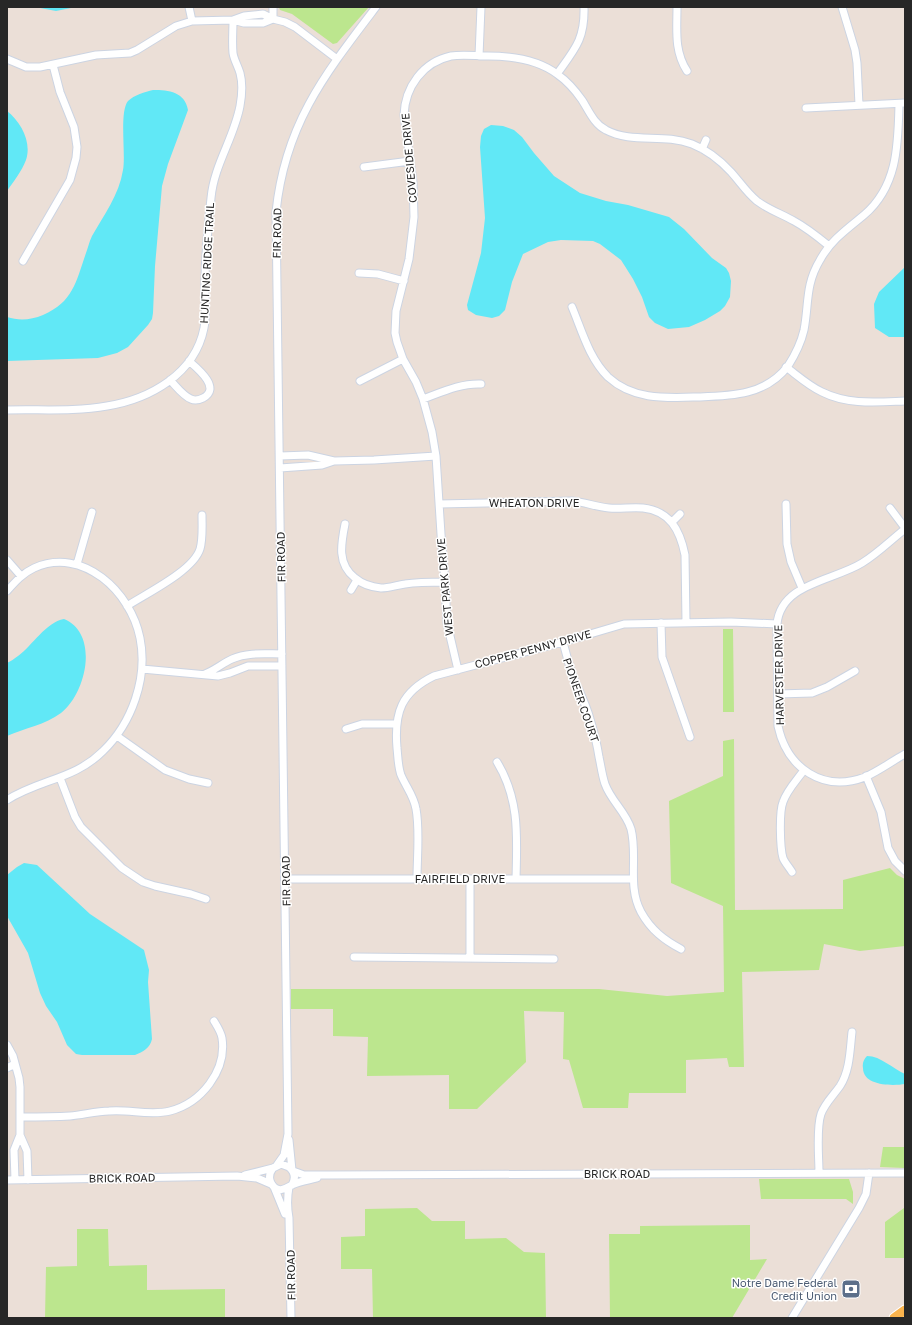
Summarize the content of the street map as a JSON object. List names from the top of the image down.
{
  "streets": {
    "street": [
      "COVESIDE DRIVE",
      "FIR ROAD",
      "HUNTING RIDGE TRAIL",
      "WHEATON DRIVE",
      "WEST PARK DRIVE",
      "COPPER PENNY DRIVE",
      "HARVESTER DRIVE",
      "PIONEER COURT",
      "FAIRFIELD DRIVE",
      "BRICK ROAD"
    ]
  },
  "crossings": [
    ["COVESIDE DRIVE", "WHEATON DRIVE"],
    ["COVESIDE DRIVE", "WEST PARK DRIVE"],
    ["FIR ROAD", "FAIRFIELD DRIVE"],
    ["FIR ROAD", "BRICK ROAD"],
    ["WHEATON DRIVE", "WEST PARK DRIVE"],
    ["WEST PARK DRIVE", "COPPER PENNY DRIVE"],
    ["COPPER PENNY DRIVE", "HARVESTER DRIVE"],
    ["COPPER PENNY DRIVE", "PIONEER COURT"],
    ["PIONEER COURT", "FAIRFIELD DRIVE"]
  ],
  "places": {
    "bank": ["Notre Dame Federal Credit Union"]
  }
}
